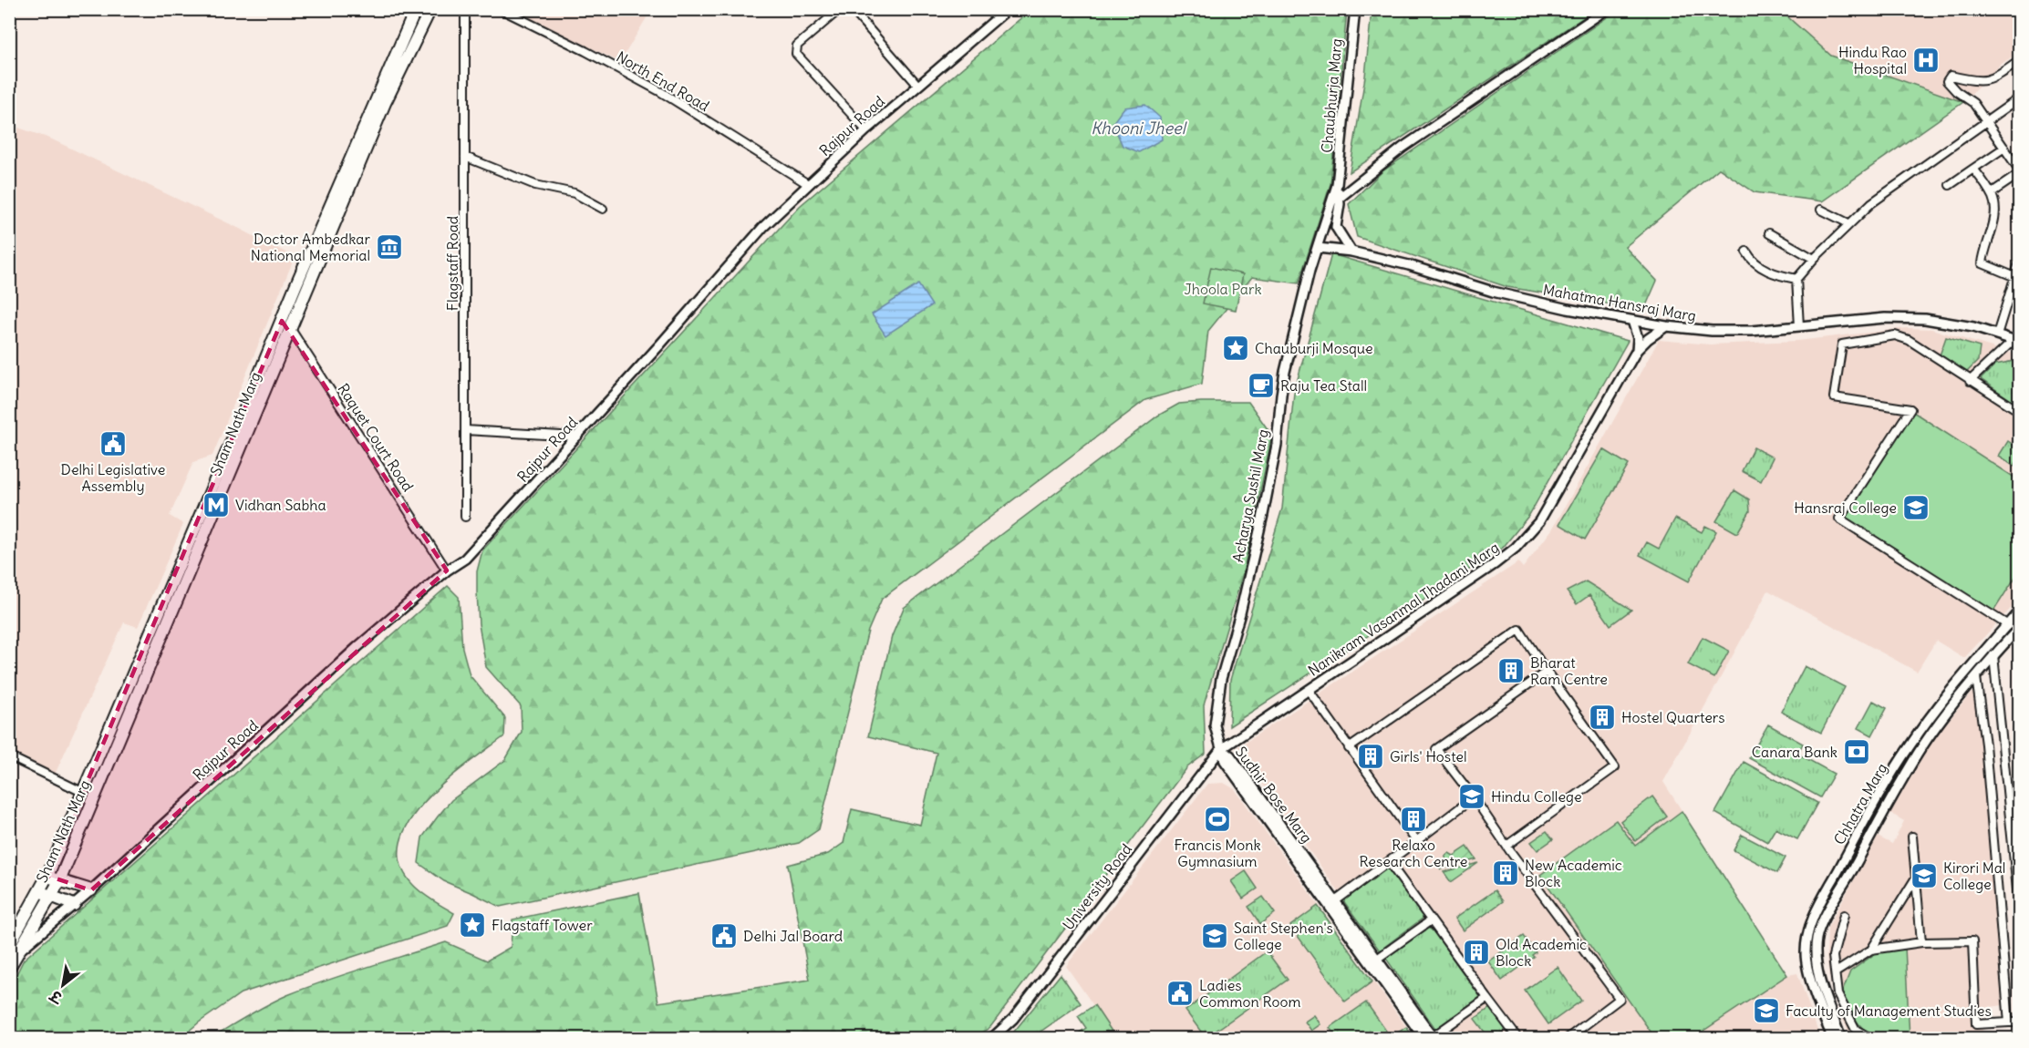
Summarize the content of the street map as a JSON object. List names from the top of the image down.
{
  "streets": {
    "main road": ["Sham Nath Marg"],
    "street": [
      "North End Road",
      "Chaubhurja Marg",
      "Rajpur Road",
      "Flagstaff Road",
      "Mahatma Hansraj Marg",
      "Raquet Court Road",
      "Acharya Sushil Marg",
      "Nanikram Vasanmal Thadani Marg",
      "Sudhir Bose Marg",
      "Chhatra Marg",
      "University Road"
    ]
  },
  "crossings": [
    ["North End Road", "Rajpur Road"],
    ["Chaubhurja Marg", "Acharya Sushil Marg"],
    ["Rajpur Road", "Sham Nath Marg"],
    ["Rajpur Road", "Raquet Court Road"],
    ["Mahatma Hansraj Marg", "Acharya Sushil Marg"],
    ["Mahatma Hansraj Marg", "Nanikram Vasanmal Thadani Marg"],
    ["Sham Nath Marg", "Raquet Court Road"],
    ["Acharya Sushil Marg", "Nanikram Vasanmal Thadani Marg"],
    ["Acharya Sushil Marg", "Sudhir Bose Marg"],
    ["Acharya Sushil Marg", "University Road"],
    ["Nanikram Vasanmal Thadani Marg", "Sudhir Bose Marg"],
    ["Nanikram Vasanmal Thadani Marg", "University Road"],
    ["Sudhir Bose Marg", "University Road"]
  ],
  "water": ["Khooni Jheel"],
  "parks": ["Jhoola Park"],
  "places": {
    "hospital": ["Hindu Rao Hospital"],
    "museum": ["Doctor Ambedkar National Memorial"],
    "place": ["Chauburji Mosque", "Flagstaff Tower"],
    "cafe": ["Raju Tea Stall"],
    "public building": ["Delhi Legislative Assembly", "Delhi Jal Board", "Ladies Common Room"],
    "metro station": ["Vidhan Sabha"],
    "school or university": [
      "Hansraj College",
      "Hindu College",
      "Kirori Mal College",
      "Saint Stephen's College",
      "Faculty of Management Studies"
    ],
    "building": [
      "Bharat Ram Centre",
      "Hostel Quarters",
      "Girls' Hostel",
      "Relaxo Research Centre",
      "New Academic Block",
      "Old Academic Block"
    ],
    "bank": ["Canara Bank"],
    "sports": ["Francis Monk Gymnasium"]
  },
  "north": "bottom left"
}
